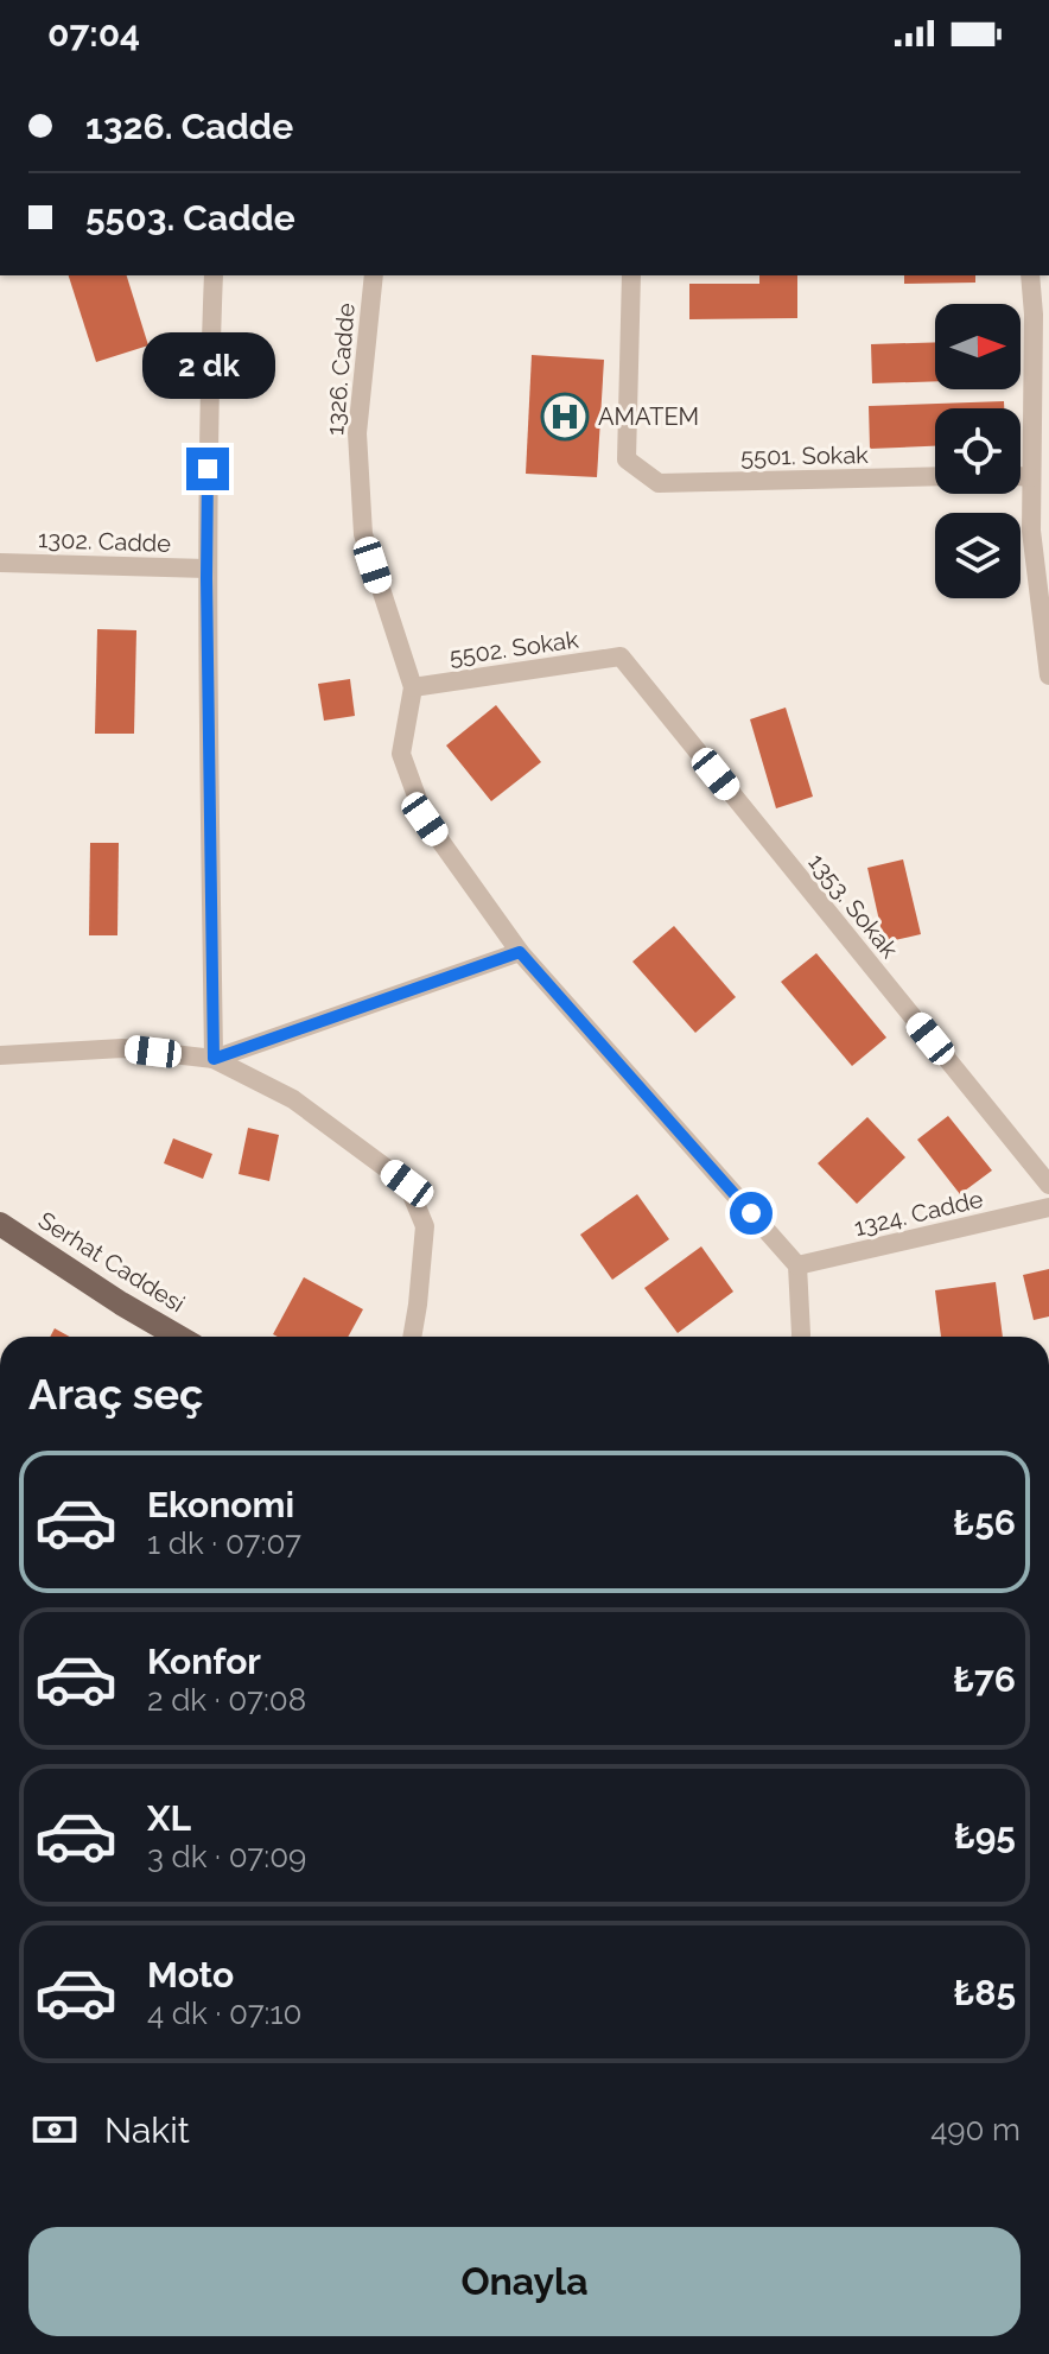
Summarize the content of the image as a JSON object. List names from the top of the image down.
{
  "streets": {
    "main road": ["Serhat Caddesi"],
    "street": [
      "1326. Cadde",
      "5501. Sokak",
      "1302. Cadde",
      "5502. Sokak",
      "1353. Sokak",
      "1324. Cadde"
    ]
  },
  "crossings": [
    ["1326. Cadde", "5502. Sokak"],
    ["1326. Cadde", "1324. Cadde"],
    ["5502. Sokak", "1353. Sokak"]
  ],
  "places": {
    "hospital": ["AMATEM"]
  },
  "north": "right",
  "page": {
    "status": "07:04",
    "banner": ["1326. Cadde", "5503. Cadde"],
    "bubble": "2 dk",
    "heading": "Araç seç",
    "list": [
      {
        "name": "Ekonomi",
        "note": "1 dk · 07:07",
        "value": "₺56"
      },
      {
        "name": "Konfor",
        "note": "2 dk · 07:08",
        "value": "₺76"
      },
      {
        "name": "XL",
        "note": "3 dk · 07:09",
        "value": "₺95"
      },
      {
        "name": "Moto",
        "note": "4 dk · 07:10",
        "value": "₺85"
      }
    ],
    "pay": ["Nakit", "490 m"],
    "buttons": "Onayla"
  }
}
